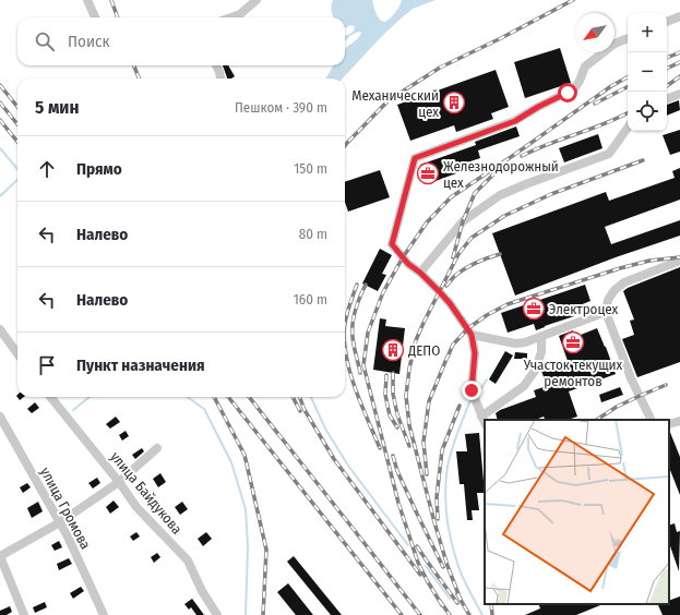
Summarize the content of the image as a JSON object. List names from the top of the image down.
{
  "streets": {
    "street": ["улица Байдукова", "улица Громова"]
  },
  "places": {
    "building": ["Механический цех", "ДЕПО"],
    "office": ["Железнодорожный цех", "Электроцех", "Участок текущих ремонтов"]
  },
  "north": "bottom left",
  "page": {
    "map_buttons": ["+", "−"],
    "search": "Поиск",
    "heading": ["5 мин", "Пешком · 390 m"],
    "list": [
      ["Прямо", "150 m"],
      ["Налево", "80 m"],
      ["Налево", "160 m"],
      "Пункт назначения"
    ]
  }
}
